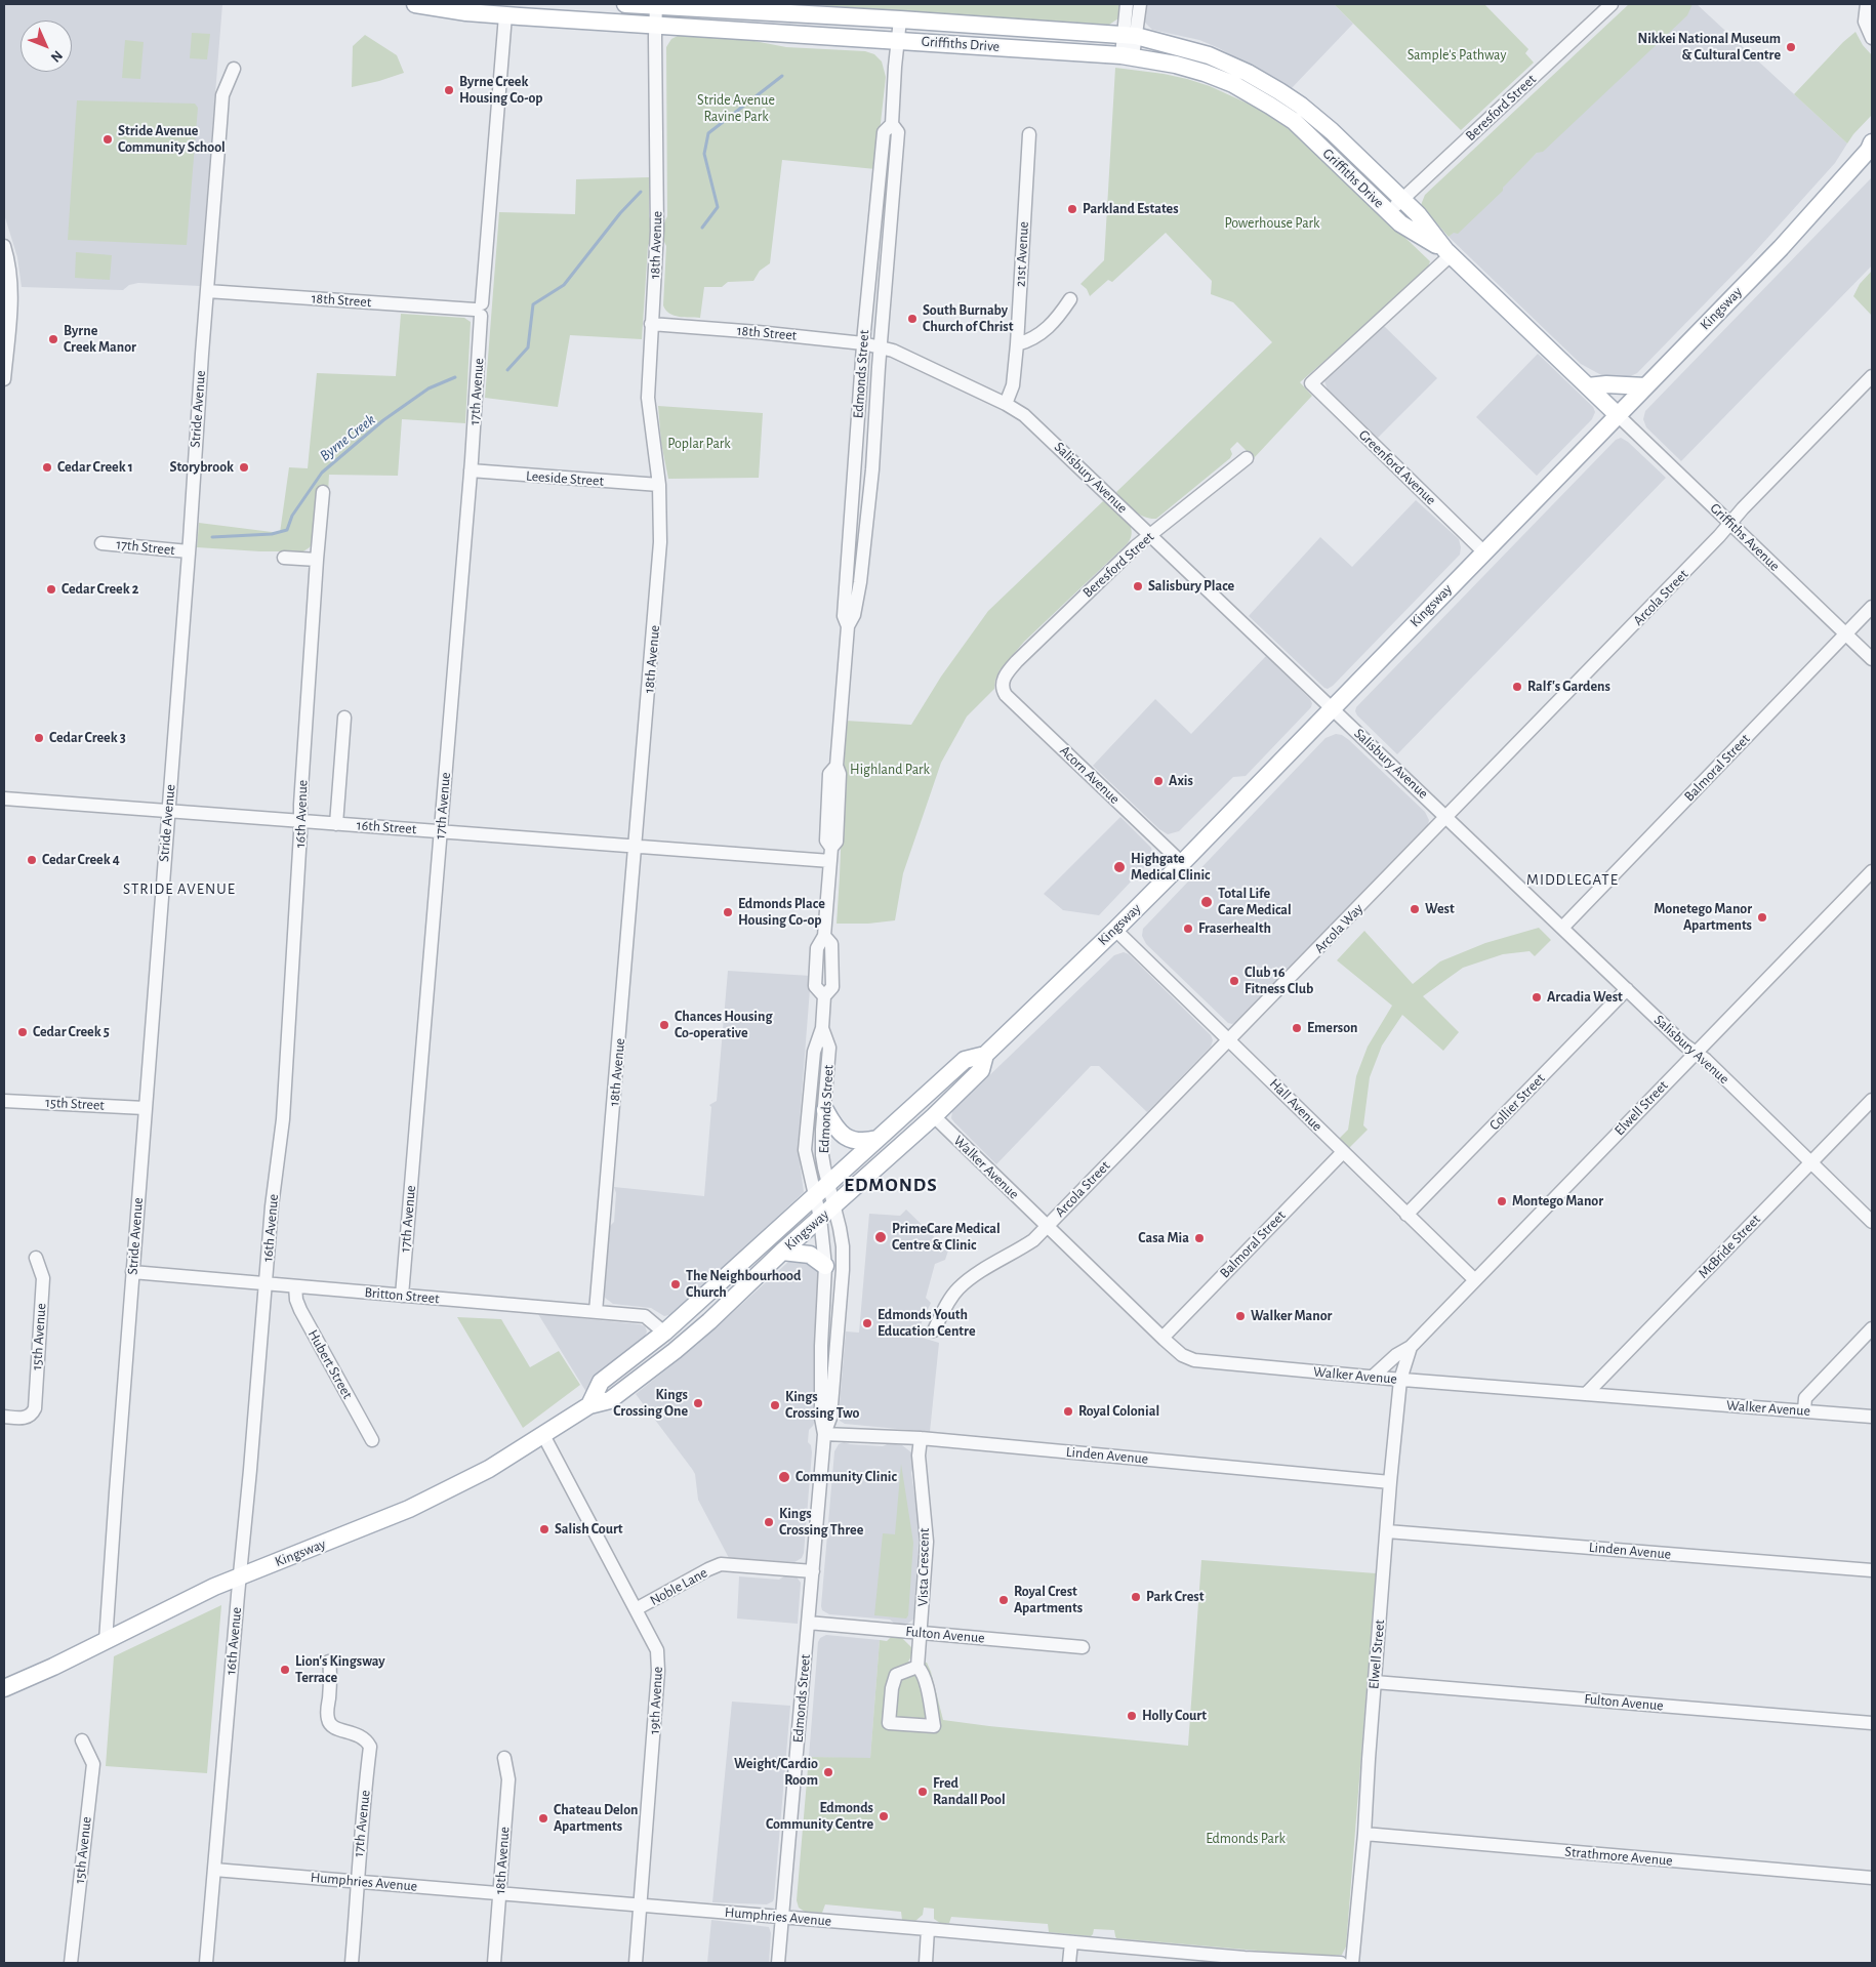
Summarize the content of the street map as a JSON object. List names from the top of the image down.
{
  "streets": {
    "main road": ["Griffiths Drive", "Kingsway"],
    "street": [
      "Beresford Street",
      "18th Avenue",
      "21st Avenue",
      "18th Street",
      "Edmonds Street",
      "17th Avenue",
      "Stride Avenue",
      "Greenford Avenue",
      "Salisbury Avenue",
      "Leeside Street",
      "Griffiths Avenue",
      "17th Street",
      "Arcola Street",
      "Balmoral Street",
      "Acorn Avenue",
      "16th Avenue",
      "16th Street",
      "Arcola Way",
      "Collier Street",
      "15th Street",
      "Hall Avenue",
      "Elwell Street",
      "Walker Avenue",
      "McBride Street",
      "Britton Street",
      "15th Avenue",
      "Hubert Street",
      "Linden Avenue",
      "Vista Crescent",
      "Noble Lane",
      "Fulton Avenue",
      "19th Avenue",
      "Strathmore Avenue",
      "Humphries Avenue"
    ]
  },
  "crossings": [
    ["Griffiths Drive", "Beresford Street"],
    ["Griffiths Drive", "18th Avenue"],
    ["Griffiths Drive", "Kingsway"],
    ["Griffiths Drive", "Edmonds Street"],
    ["Griffiths Drive", "17th Avenue"],
    ["Griffiths Drive", "Greenford Avenue"],
    ["Griffiths Drive", "Griffiths Avenue"],
    ["Beresford Street", "Salisbury Avenue"],
    ["Beresford Street", "Acorn Avenue"],
    ["18th Avenue", "18th Street"],
    ["18th Avenue", "Leeside Street"],
    ["18th Avenue", "16th Street"],
    ["18th Avenue", "Britton Street"],
    ["18th Avenue", "Humphries Avenue"],
    ["21st Avenue", "Salisbury Avenue"],
    ["18th Street", "Edmonds Street"],
    ["18th Street", "17th Avenue"],
    ["18th Street", "Stride Avenue"],
    ["18th Street", "Salisbury Avenue"],
    ["Kingsway", "Edmonds Street"],
    ["Kingsway", "Stride Avenue"],
    ["Kingsway", "Greenford Avenue"],
    ["Kingsway", "Salisbury Avenue"],
    ["Kingsway", "Griffiths Avenue"],
    ["Kingsway", "Acorn Avenue"],
    ["Kingsway", "16th Avenue"],
    ["Kingsway", "Hall Avenue"],
    ["Kingsway", "Walker Avenue"],
    ["Kingsway", "Britton Street"],
    ["Kingsway", "19th Avenue"],
    ["Edmonds Street", "Salisbury Avenue"],
    ["Edmonds Street", "16th Street"],
    ["Edmonds Street", "Linden Avenue"],
    ["Edmonds Street", "Noble Lane"],
    ["Edmonds Street", "Fulton Avenue"],
    ["Edmonds Street", "Humphries Avenue"],
    ["17th Avenue", "Leeside Street"],
    ["17th Avenue", "16th Street"],
    ["17th Avenue", "Britton Street"],
    ["17th Avenue", "Humphries Avenue"],
    ["Stride Avenue", "17th Street"],
    ["Stride Avenue", "16th Street"],
    ["Stride Avenue", "15th Street"],
    ["Stride Avenue", "Britton Street"],
    ["Salisbury Avenue", "Arcola Street"],
    ["Salisbury Avenue", "Balmoral Street"],
    ["Salisbury Avenue", "Arcola Way"],
    ["Salisbury Avenue", "Collier Street"],
    ["Salisbury Avenue", "Elwell Street"],
    ["Salisbury Avenue", "McBride Street"],
    ["Griffiths Avenue", "Arcola Street"],
    ["Griffiths Avenue", "Balmoral Street"],
    ["Arcola Street", "Arcola Way"],
    ["Arcola Street", "Hall Avenue"],
    ["Arcola Street", "Walker Avenue"],
    ["Balmoral Street", "Hall Avenue"],
    ["Balmoral Street", "Walker Avenue"],
    ["16th Avenue", "16th Street"],
    ["16th Avenue", "Britton Street"],
    ["16th Avenue", "Humphries Avenue"],
    ["Arcola Way", "Hall Avenue"],
    ["Collier Street", "Hall Avenue"],
    ["Hall Avenue", "Elwell Street"],
    ["Elwell Street", "Walker Avenue"],
    ["Elwell Street", "Linden Avenue"],
    ["Elwell Street", "Fulton Avenue"],
    ["Elwell Street", "Strathmore Avenue"],
    ["Walker Avenue", "McBride Street"],
    ["Britton Street", "Hubert Street"],
    ["Linden Avenue", "Vista Crescent"],
    ["Vista Crescent", "Fulton Avenue"],
    ["Noble Lane", "19th Avenue"],
    ["19th Avenue", "Humphries Avenue"]
  ],
  "districts": ["MIDDLEGATE", "STRIDE AVENUE", "EDMONDS"],
  "water": ["Byrne Creek"],
  "parks": [
    "Sample's Pathway",
    "Stride Avenue Ravine Park",
    "Powerhouse Park",
    "Poplar Park",
    "Highland Park",
    "Edmonds Park"
  ],
  "places": [
    "Nikkei National Museum & Cultural Centre",
    "Byrne Creek Housing Co-op",
    "Stride Avenue Community School",
    "Parkland Estates",
    "South Burnaby Church of Christ",
    "Byrne Creek Manor",
    "Cedar Creek 1",
    "Storybrook",
    "Salisbury Place",
    "Cedar Creek 2",
    "Ralf's Gardens",
    "Cedar Creek 3",
    "Axis",
    "Cedar Creek 4",
    "Highgate Medical Clinic",
    "Total Life Care Medical",
    "West",
    "Edmonds Place Housing Co-op",
    "Monetego Manor Apartments",
    "Fraserhealth",
    "Club 16 Fitness Club",
    "Arcadia West",
    "Chances Housing Co-operative",
    "Emerson",
    "Cedar Creek 5",
    "Montego Manor",
    "PrimeCare Medical Centre & Clinic",
    "Casa Mia",
    "The Neighbourhood Church",
    "Walker Manor",
    "Edmonds Youth Education Centre",
    "Kings Crossing One",
    "Kings Crossing Two",
    "Royal Colonial",
    "Community Clinic",
    "Kings Crossing Three",
    "Salish Court",
    "Park Crest",
    "Royal Crest Apartments",
    "Lion's Kingsway Terrace",
    "Holly Court",
    "Weight/Cardio Room",
    "Fred Randall Pool",
    "Edmonds Community Centre",
    "Chateau Delon Apartments"
  ],
  "north": "bottom right"
}
